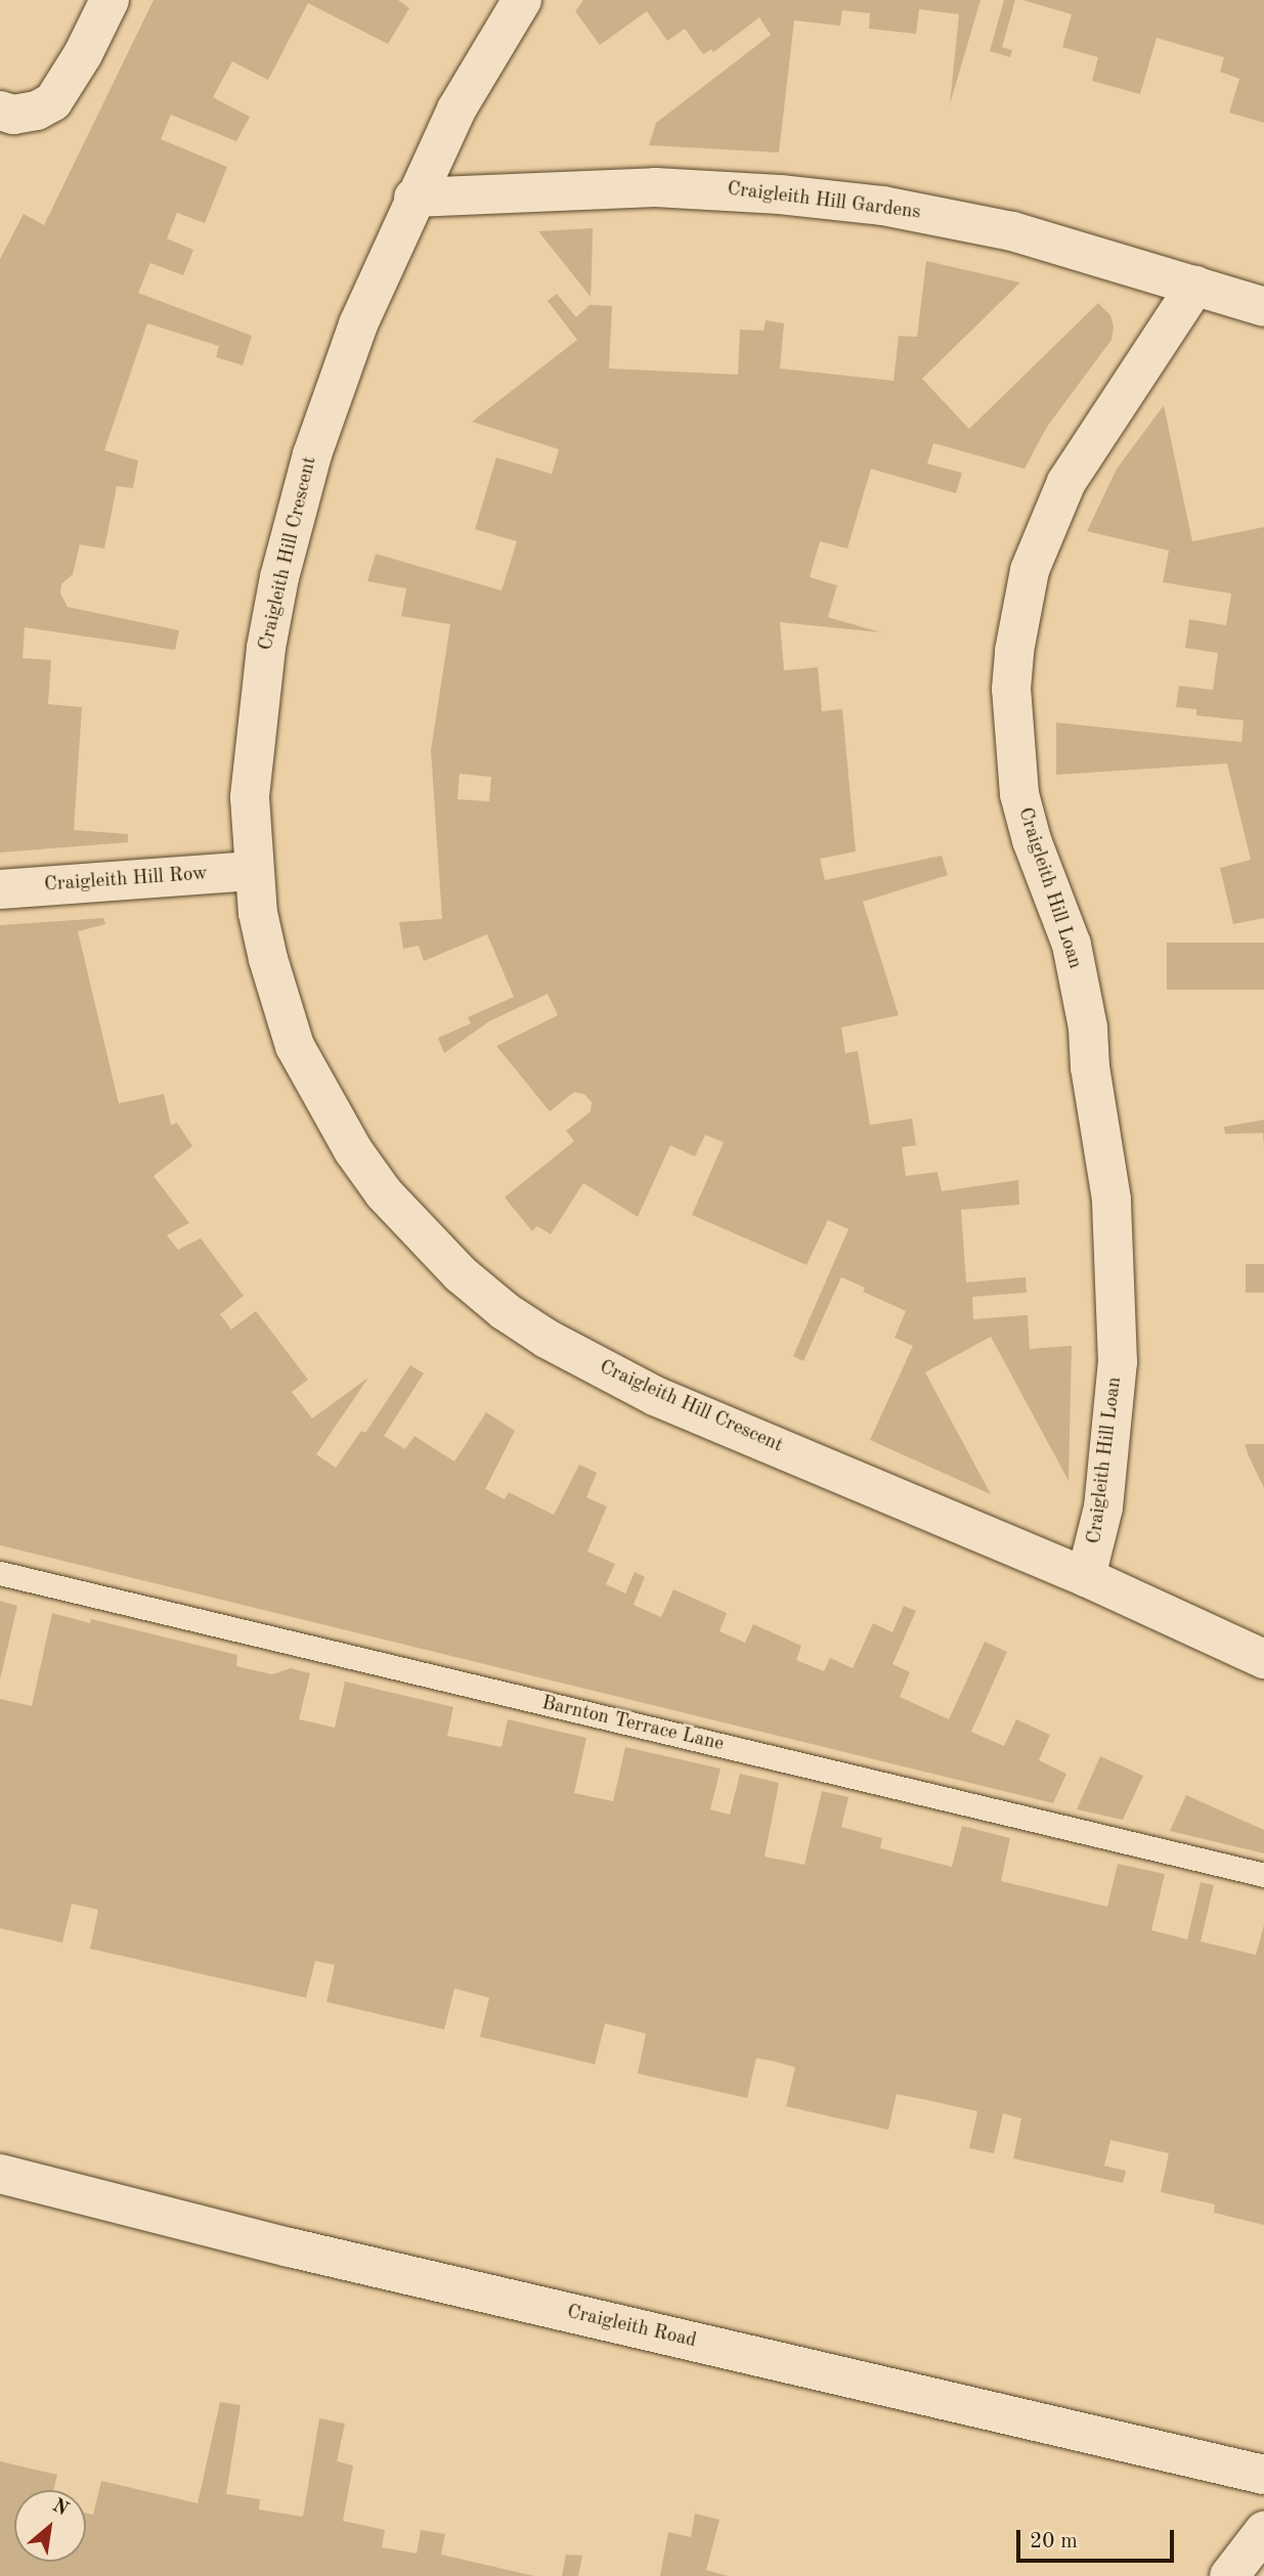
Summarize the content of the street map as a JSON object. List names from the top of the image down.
{
  "streets": {
    "street": [
      "Craigleith Hill Gardens",
      "Craigleith Hill Crescent",
      "Craigleith Hill Row",
      "Craigleith Hill Loan",
      "Craigleith Road"
    ],
    "lane": ["Barnton Terrace Lane"]
  },
  "crossings": [
    ["Craigleith Hill Gardens", "Craigleith Hill Crescent"],
    ["Craigleith Hill Gardens", "Craigleith Hill Loan"],
    ["Craigleith Hill Crescent", "Craigleith Hill Row"],
    ["Craigleith Hill Crescent", "Craigleith Hill Loan"]
  ],
  "scale_bar": "20 m",
  "north": "top right"
}
